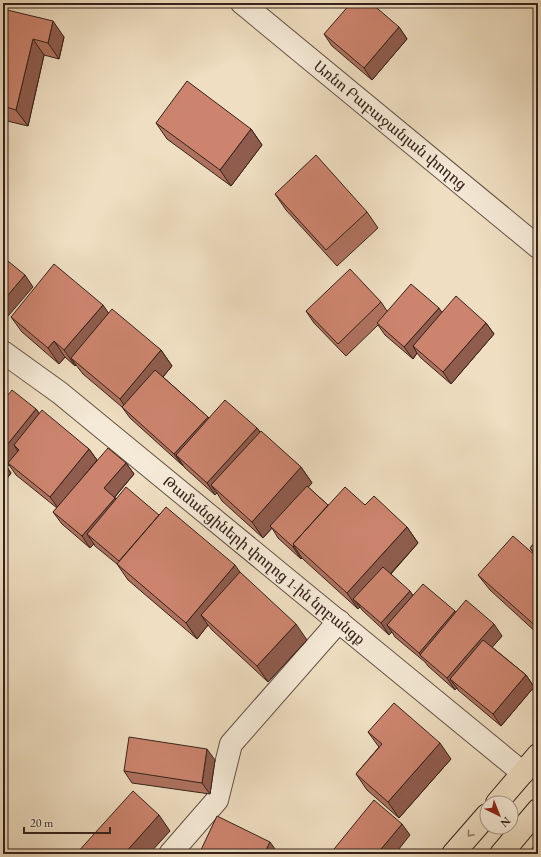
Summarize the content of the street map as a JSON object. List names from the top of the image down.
{
  "streets": {
    "street": ["Առնո Բաբաջանյան փողոց", "Թամանցիների փողոց 1-ին նրբանցք"]
  },
  "scale_bar": "20 m",
  "north": "bottom right"
}
